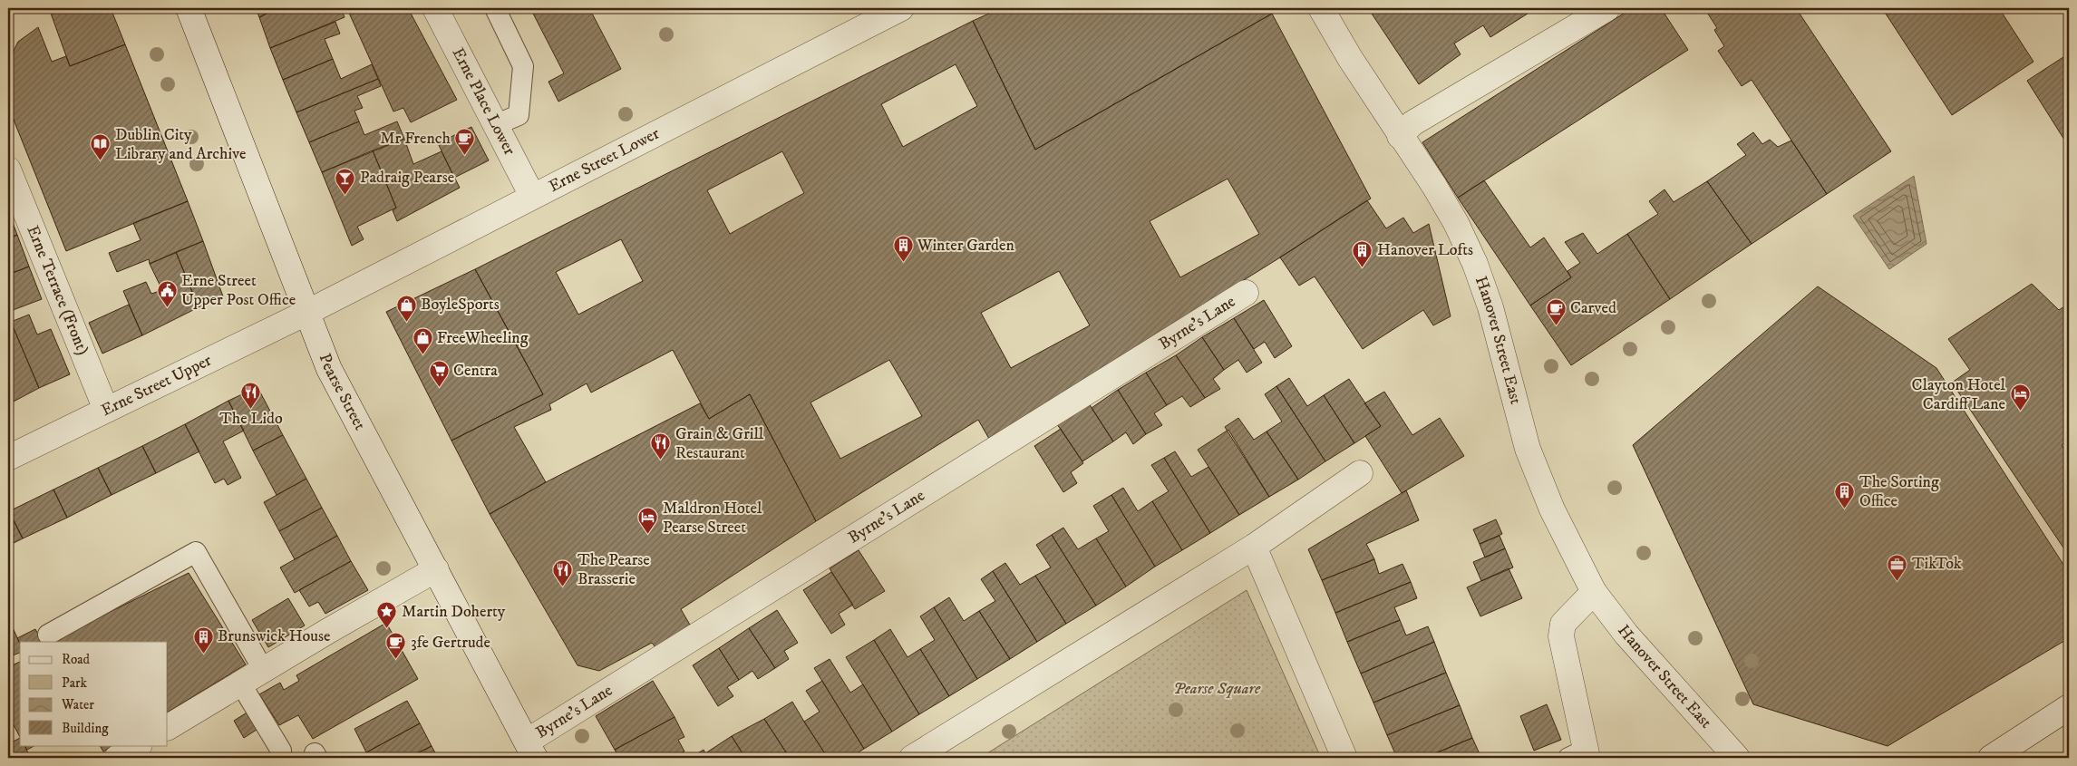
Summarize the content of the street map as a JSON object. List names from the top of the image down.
{
  "streets": {
    "street": [
      "Erne Place Lower",
      "Erne Street Lower",
      "Erne Terrace (Front)",
      "Byrne's Lane",
      "Hanover Street East",
      "Erne Street Upper",
      "Pearse Street"
    ]
  },
  "crossings": [
    ["Erne Place Lower", "Erne Street Lower"],
    ["Erne Street Lower", "Erne Street Upper"],
    ["Erne Street Lower", "Pearse Street"],
    ["Erne Terrace (Front)", "Erne Street Upper"],
    ["Byrne's Lane", "Pearse Street"],
    ["Erne Street Upper", "Pearse Street"]
  ],
  "parks": ["Pearse Square"],
  "places": {
    "cafe": ["Mr French", "Carved", "3fe Gertrude"],
    "library": ["Dublin City Library and Archive"],
    "bar": ["Padraig Pearse"],
    "building": [
      "Winter Garden",
      "Hanover Lofts",
      "The Sorting Office",
      "Brunswick House"
    ],
    "public building": ["Erne Street Upper Post Office"],
    "shop": ["BoyleSports", "FreeWheeling"],
    "supermarket": ["Centra"],
    "restaurant": ["The Lido", "Grain & Grill Restaurant", "The Pearse Brasserie"],
    "hotel": ["Clayton Hotel Cardiff Lane", "Maldron Hotel Pearse Street"],
    "office": ["TikTok"],
    "place": ["Martin Doherty"]
  },
  "legend": [
    "Road",
    "Park",
    "Water",
    "Building"
  ]
}
